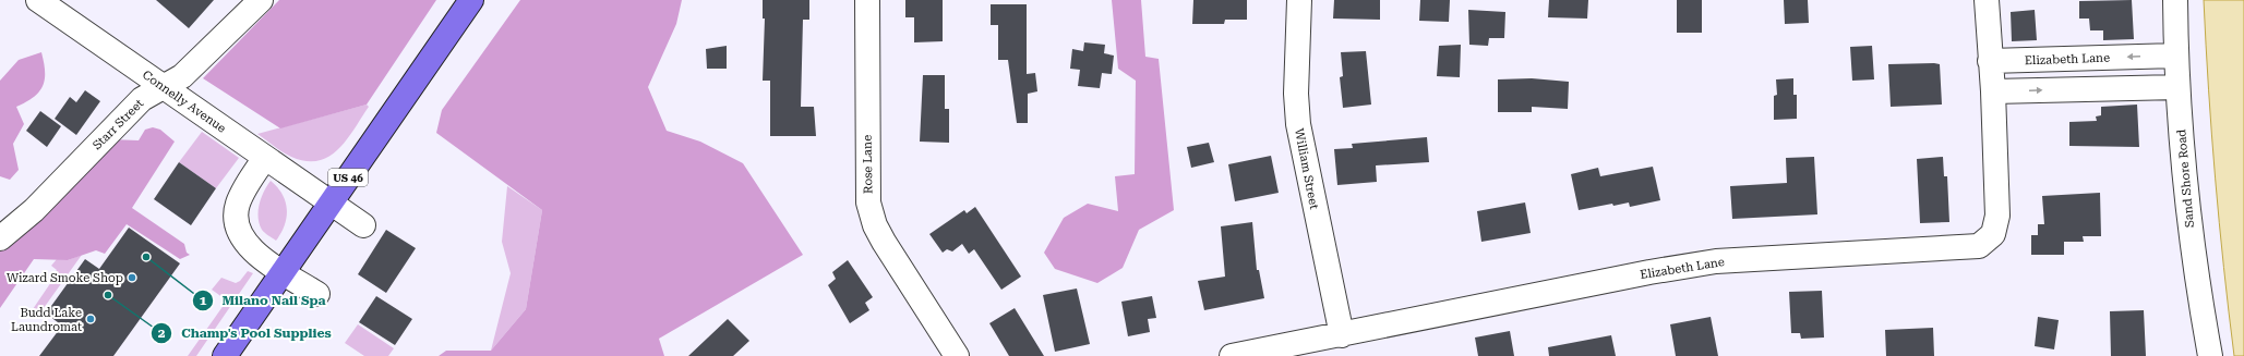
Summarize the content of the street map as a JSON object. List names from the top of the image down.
{
  "streets": {
    "main road": ["US 46"],
    "street": [
      "Elizabeth Lane",
      "Connelly Avenue",
      "Starr Street",
      "Rose Lane",
      "William Street",
      "Sand Shore Road"
    ]
  },
  "crossings": [
    ["Elizabeth Lane", "William Street"],
    ["Elizabeth Lane", "Sand Shore Road"],
    ["Connelly Avenue", "Starr Street"],
    ["Connelly Avenue", "US 46"]
  ],
  "places": [
    "Milano Nail Spa",
    "Wizard Smoke Shop",
    "Champ's Pool Supplies",
    "Budd Lake Laundromat"
  ]
}
